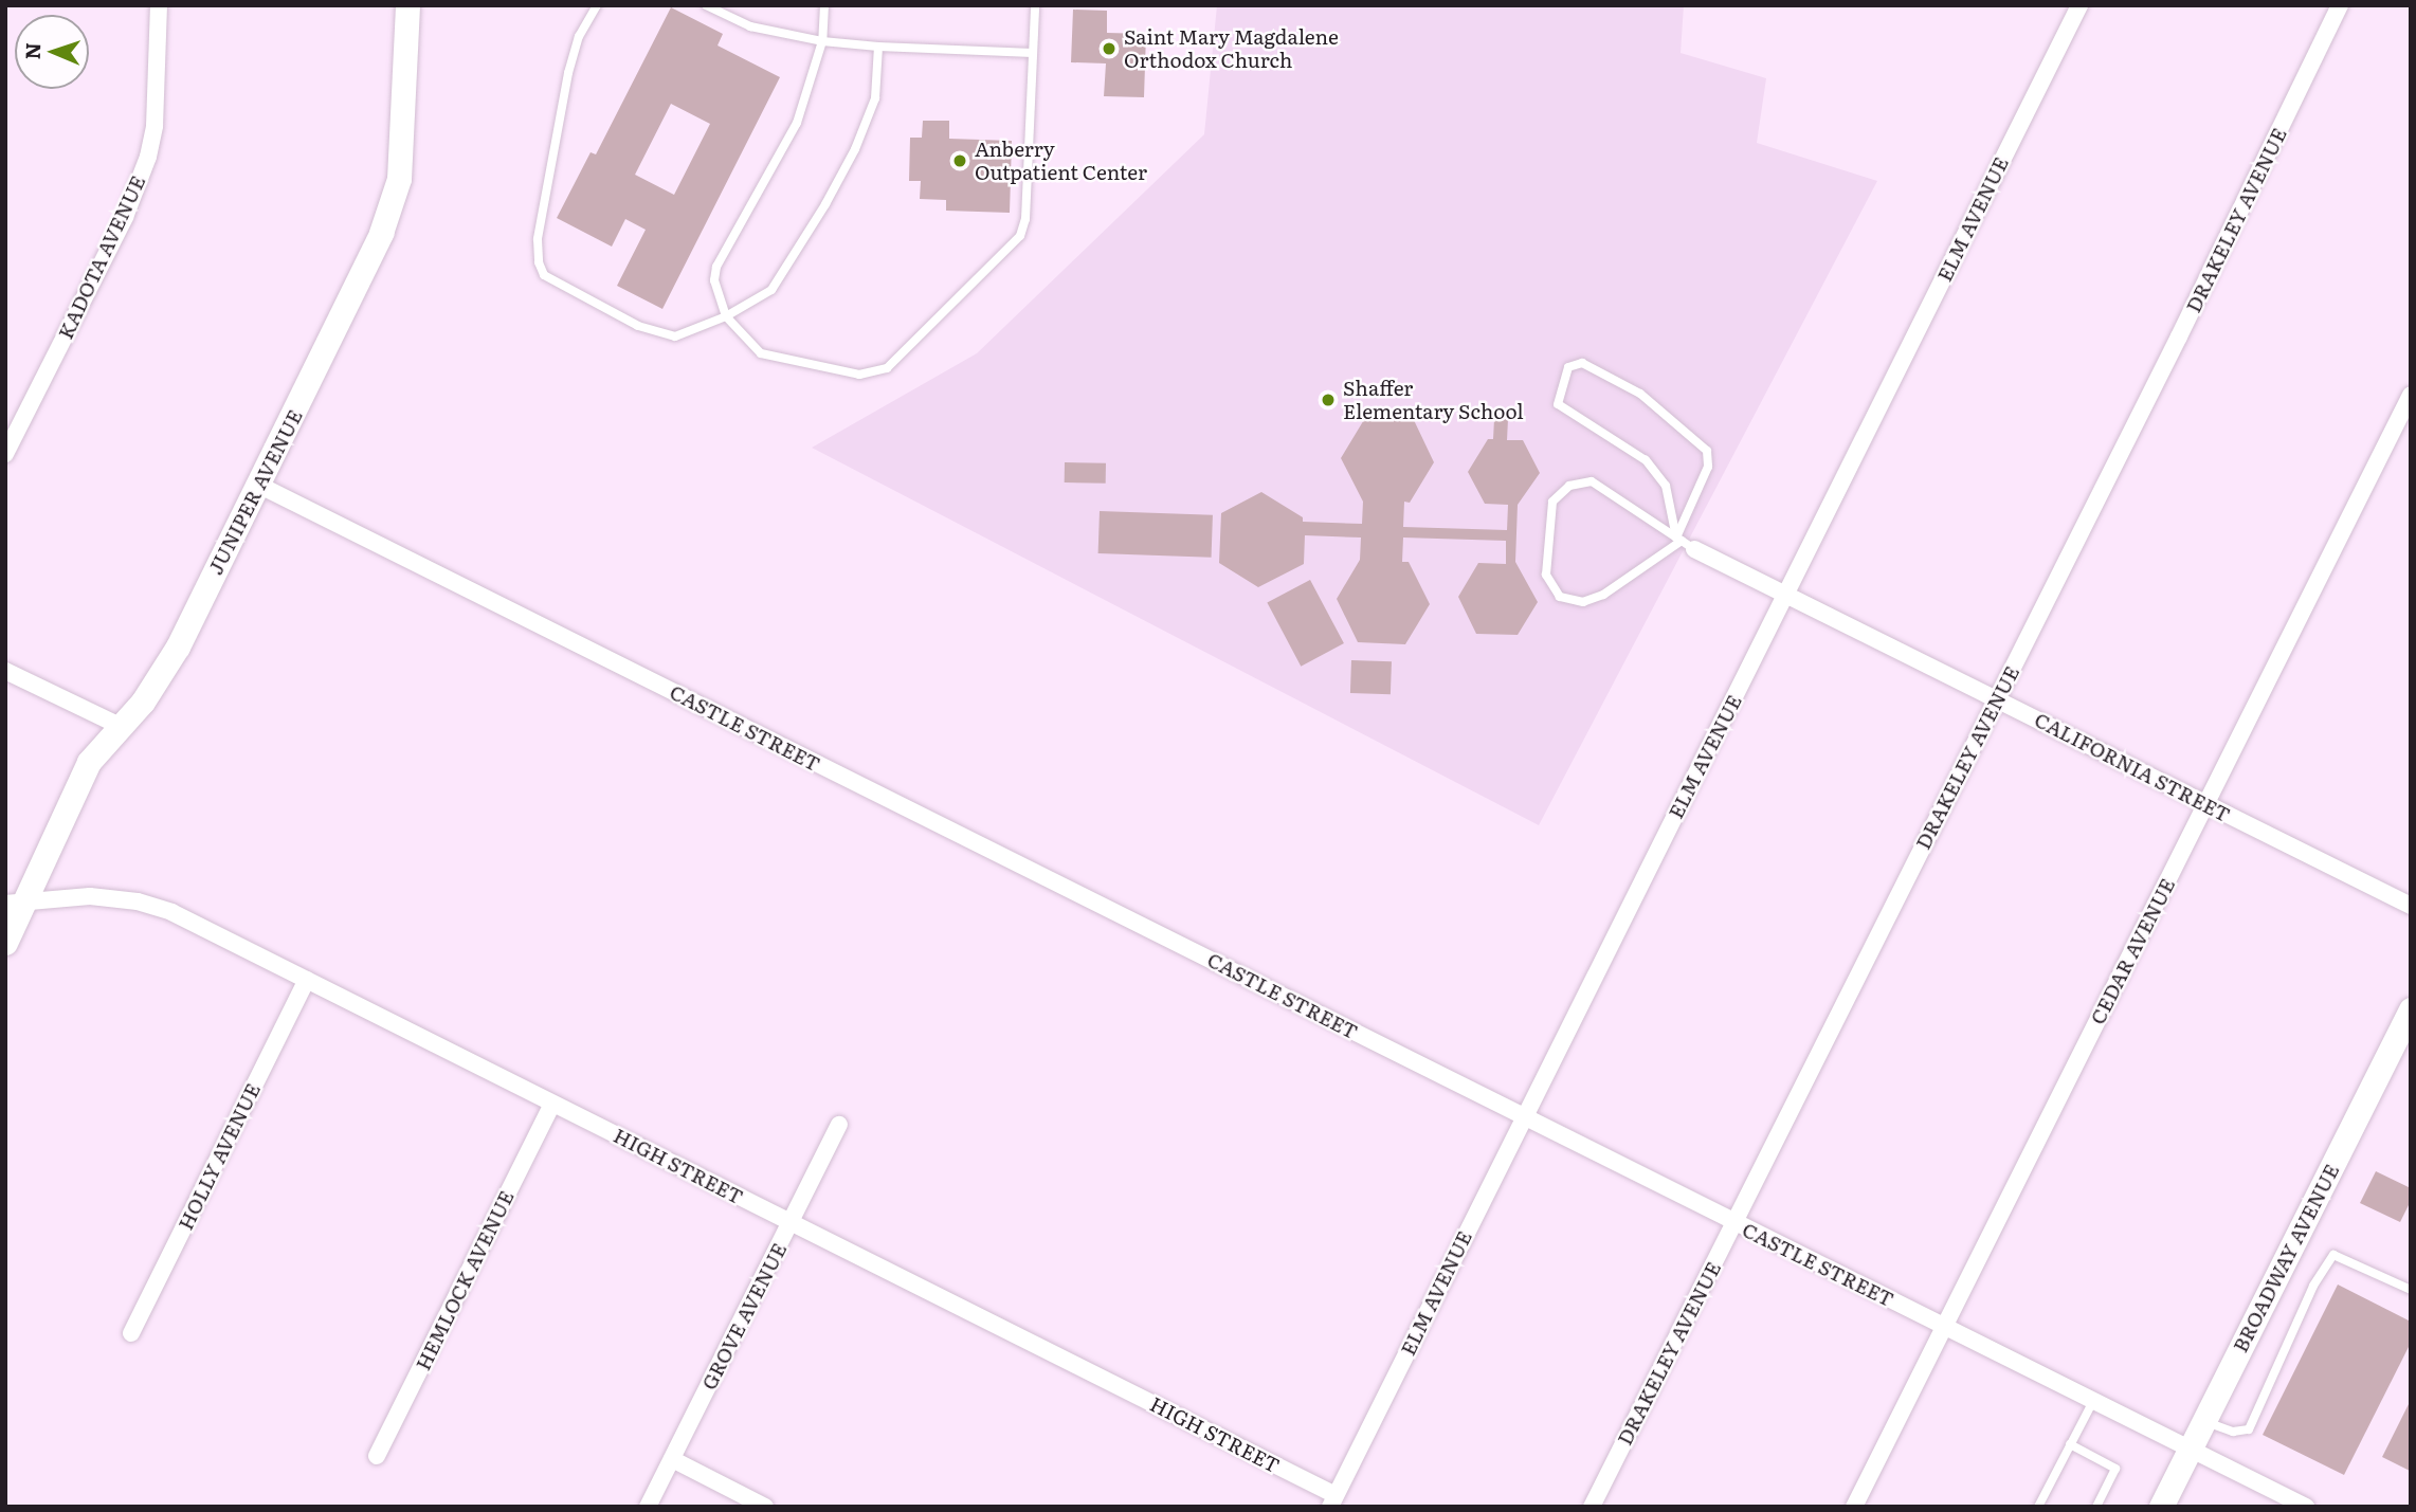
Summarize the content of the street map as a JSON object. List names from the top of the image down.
{
  "streets": {
    "street": [
      "ELM AVENUE",
      "DRAKELEY AVENUE",
      "KADOTA AVENUE",
      "JUNIPER AVENUE",
      "CASTLE STREET",
      "CALIFORNIA STREET",
      "CEDAR AVENUE",
      "HOLLY AVENUE",
      "HIGH STREET",
      "BROADWAY AVENUE",
      "HEMLOCK AVENUE",
      "GROVE AVENUE"
    ]
  },
  "crossings": [
    ["ELM AVENUE", "CASTLE STREET"],
    ["ELM AVENUE", "CALIFORNIA STREET"],
    ["ELM AVENUE", "HIGH STREET"],
    ["DRAKELEY AVENUE", "CASTLE STREET"],
    ["DRAKELEY AVENUE", "CALIFORNIA STREET"],
    ["JUNIPER AVENUE", "CASTLE STREET"],
    ["JUNIPER AVENUE", "HIGH STREET"],
    ["CASTLE STREET", "CEDAR AVENUE"],
    ["CASTLE STREET", "BROADWAY AVENUE"],
    ["CALIFORNIA STREET", "CEDAR AVENUE"],
    ["HOLLY AVENUE", "HIGH STREET"],
    ["HIGH STREET", "HEMLOCK AVENUE"],
    ["HIGH STREET", "GROVE AVENUE"]
  ],
  "places": ["Saint Mary Magdalene Orthodox Church", "Anberry Outpatient Center", "Shaffer Elementary School"],
  "north": "left"
}
